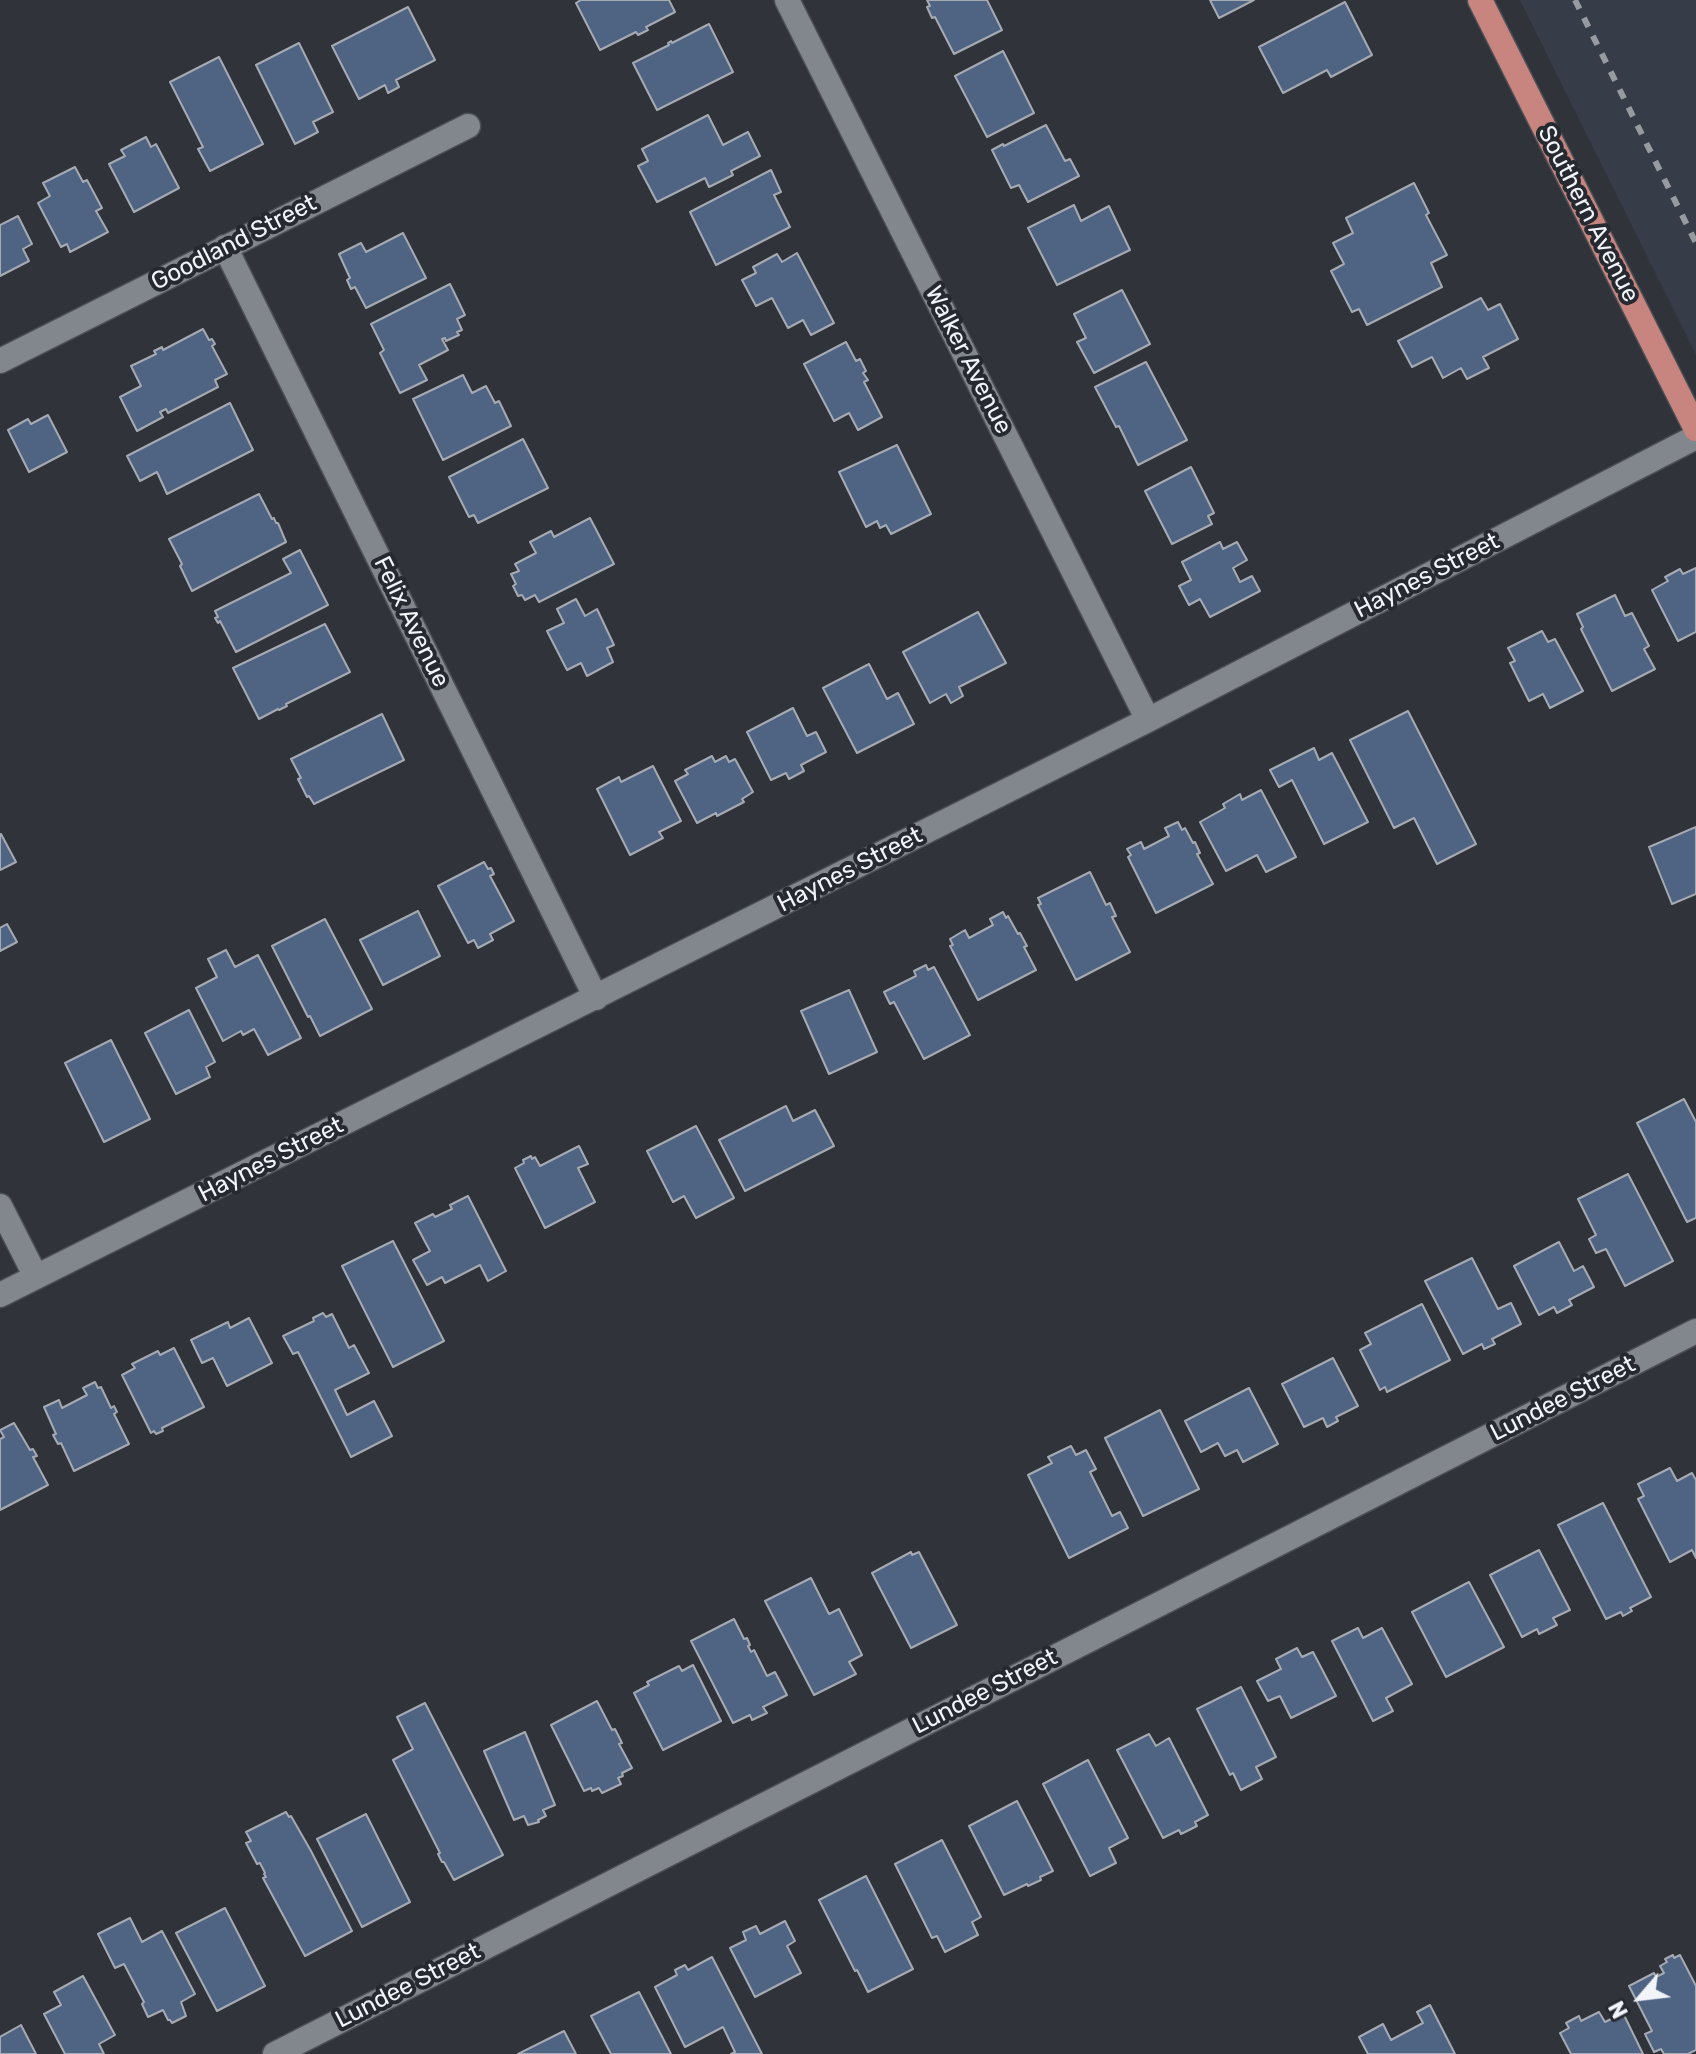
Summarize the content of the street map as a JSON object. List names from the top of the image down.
{
  "streets": {
    "main road": ["Southern Avenue"],
    "street": [
      "Goodland Street",
      "Walker Avenue",
      "Haynes Street",
      "Felix Avenue",
      "Lundee Street"
    ]
  },
  "crossings": [
    ["Goodland Street", "Felix Avenue"],
    ["Walker Avenue", "Haynes Street"],
    ["Haynes Street", "Felix Avenue"]
  ],
  "north": "bottom left"
}
